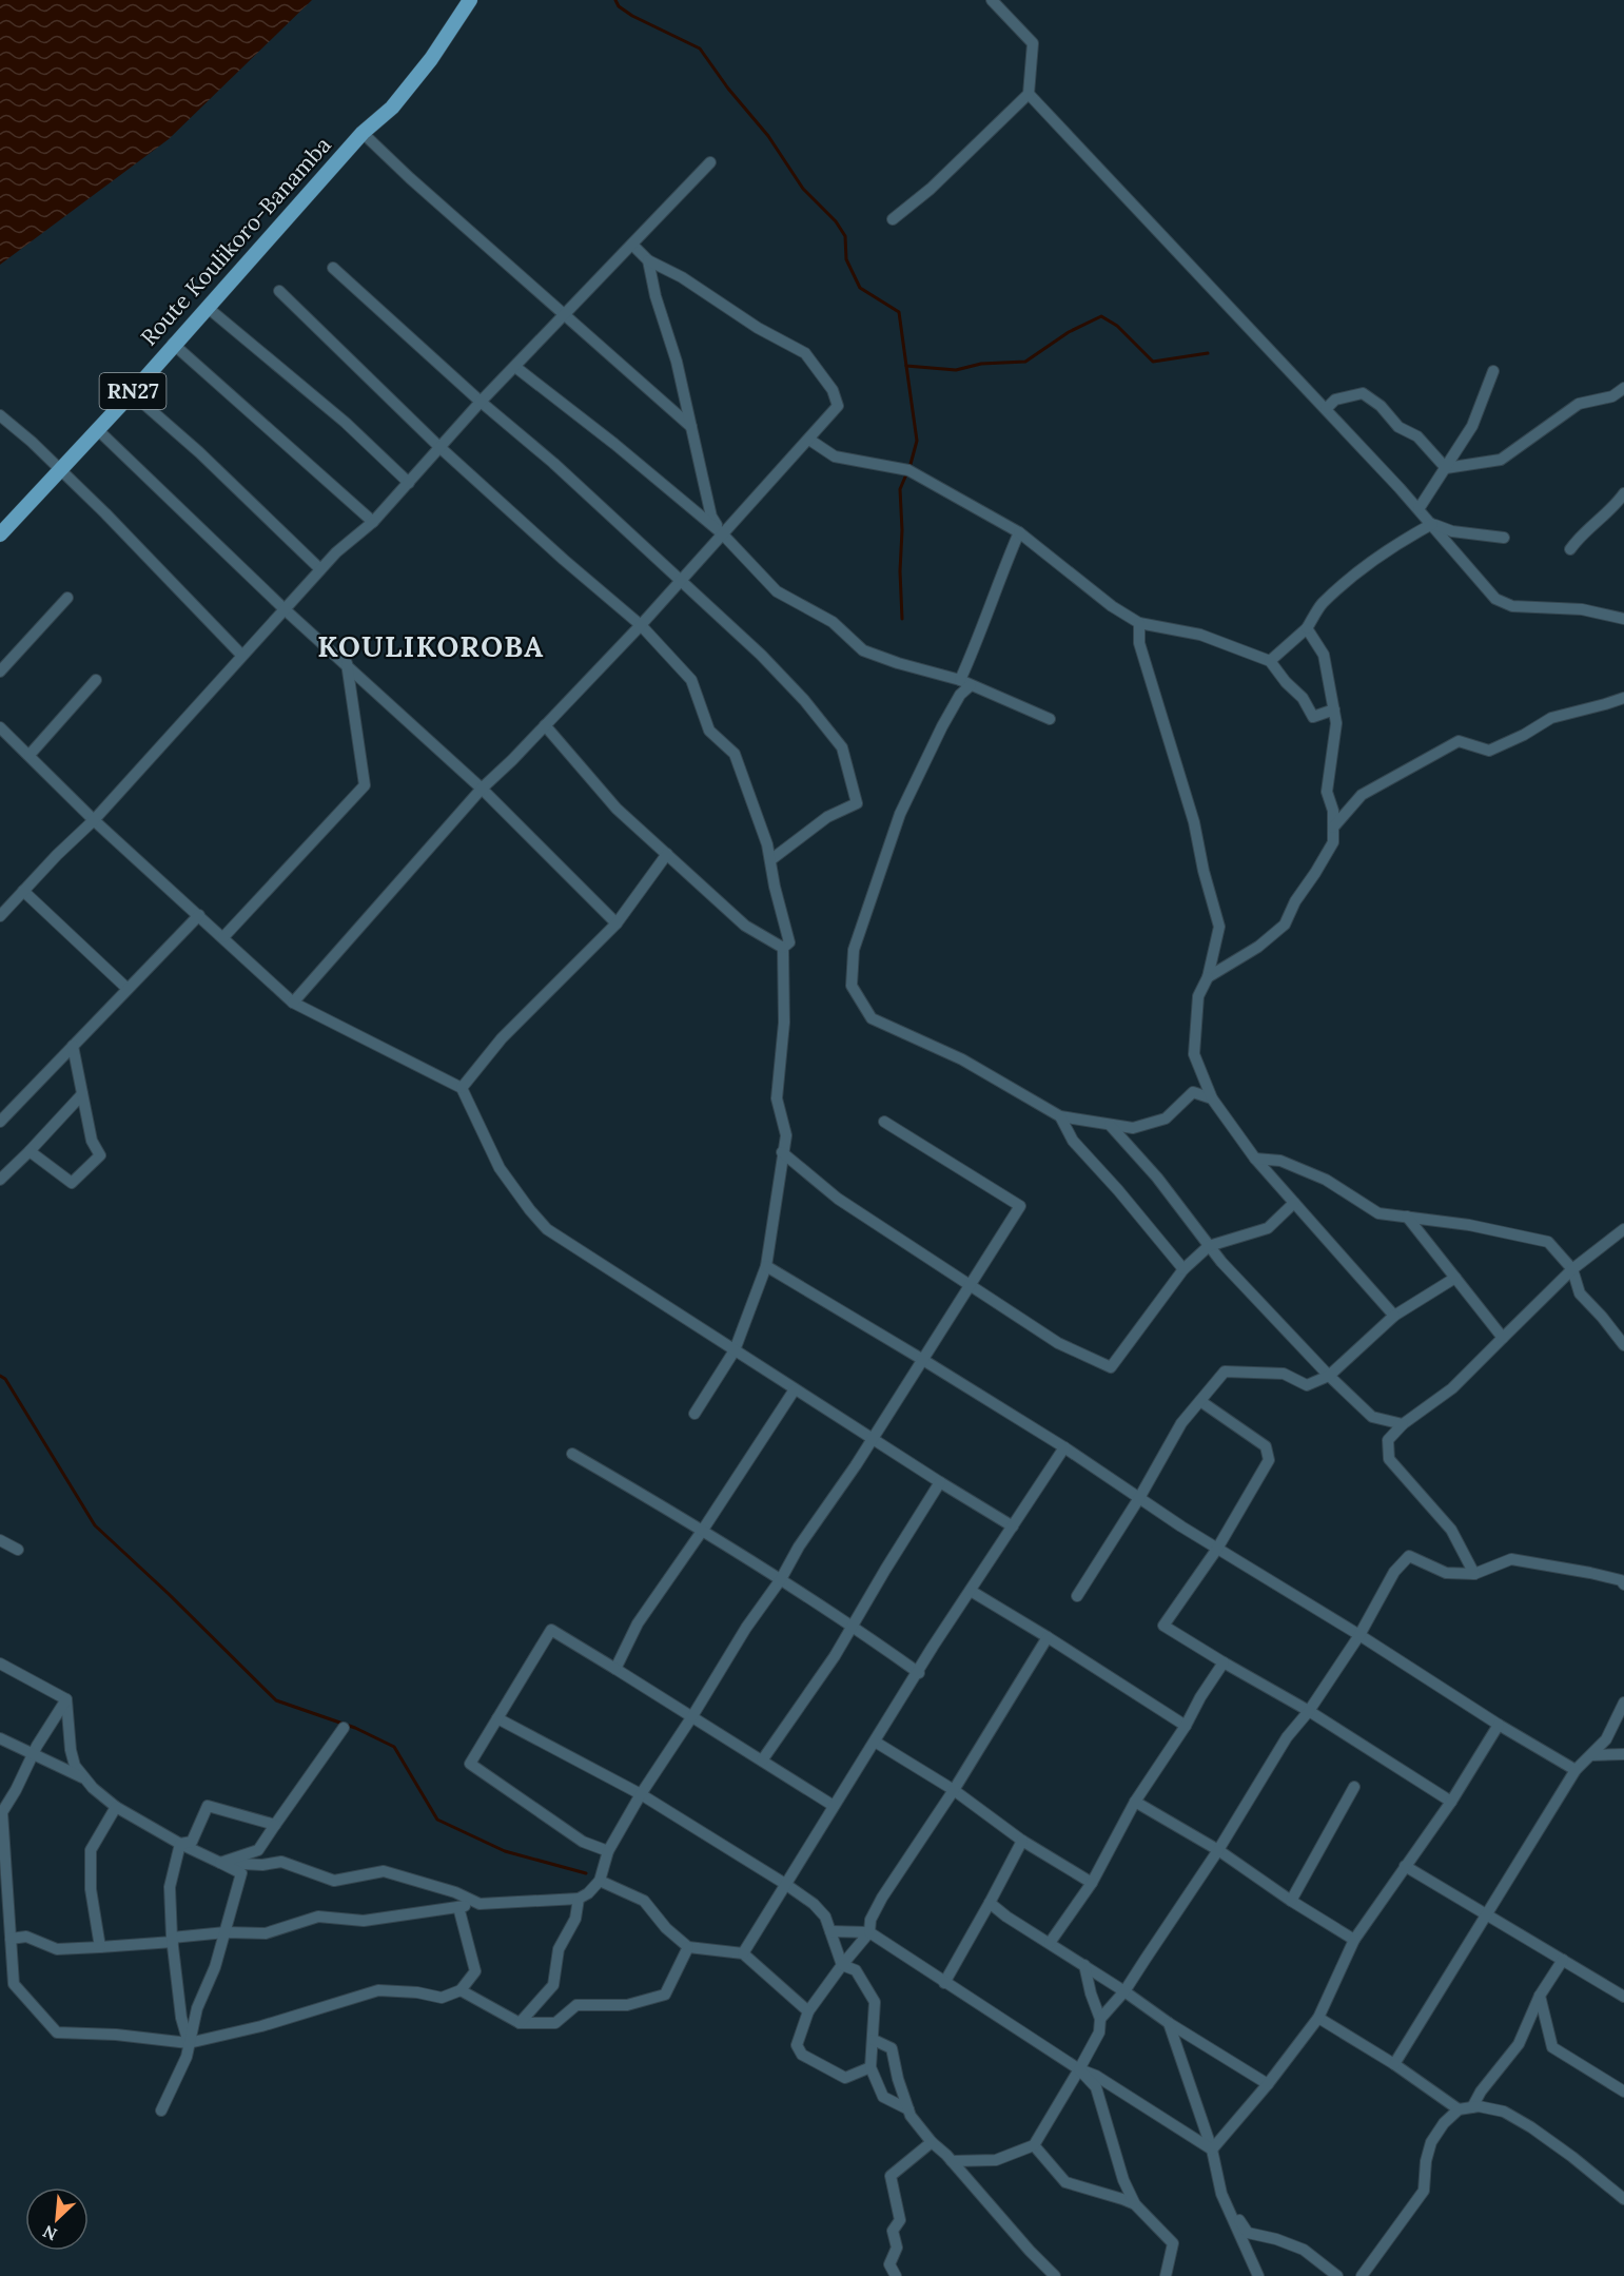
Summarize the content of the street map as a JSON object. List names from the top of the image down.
{
  "streets": {
    "main road": ["Route Koulikoro-Banamba", "RN27"]
  },
  "districts": ["KOULIKOROBA"],
  "north": "bottom left"
}
